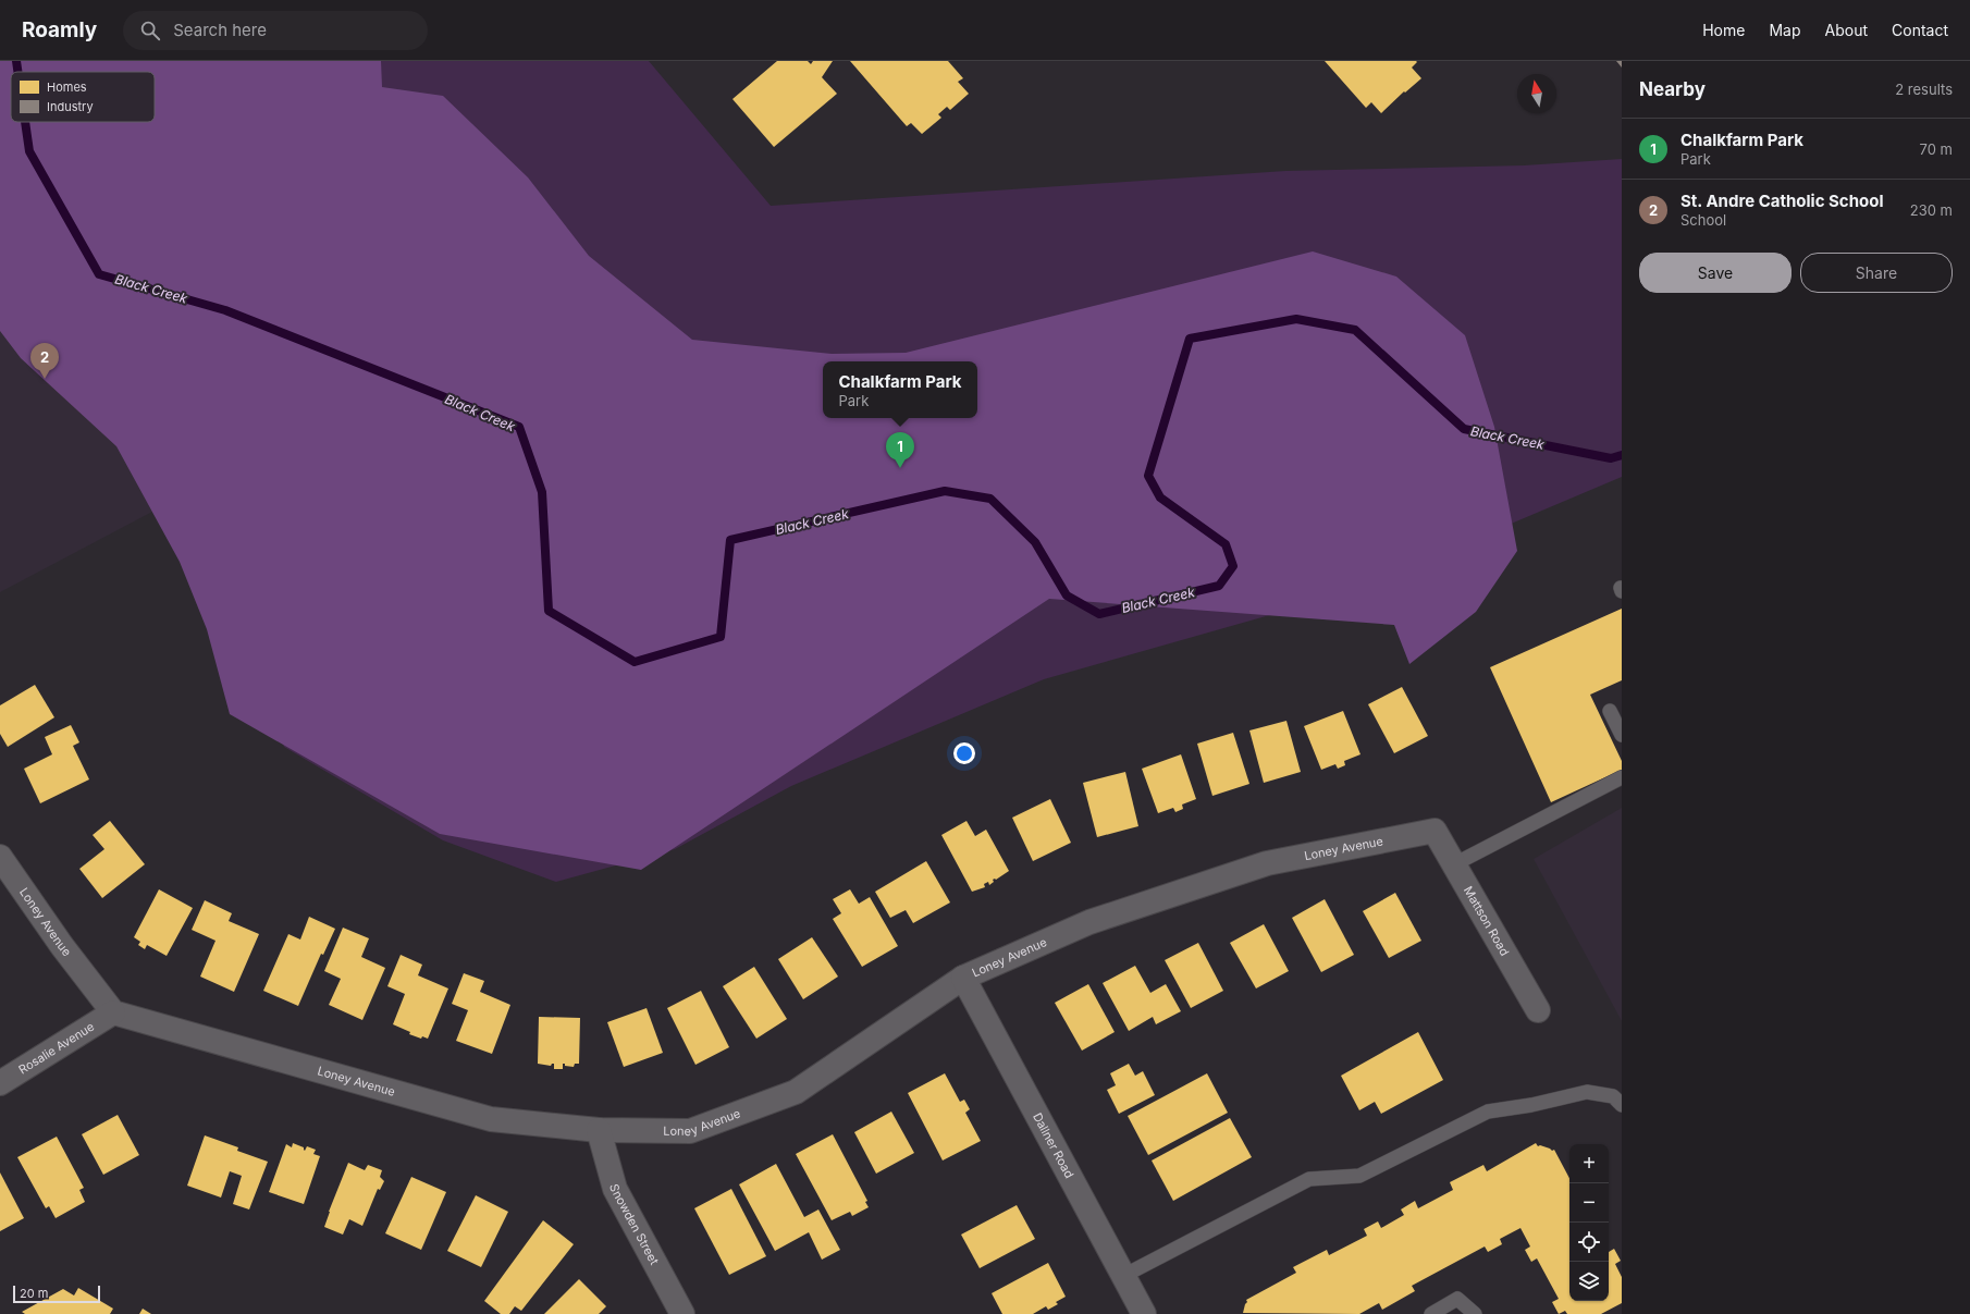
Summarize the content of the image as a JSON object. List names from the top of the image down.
{
  "streets": {
    "street": [
      "Loney Avenue",
      "Mattson Road",
      "Rosalie Avenue",
      "Dallner Road",
      "Snowden Street"
    ]
  },
  "crossings": [
    ["Loney Avenue", "Mattson Road"],
    ["Loney Avenue", "Rosalie Avenue"],
    ["Loney Avenue", "Dallner Road"],
    ["Loney Avenue", "Snowden Street"]
  ],
  "water": ["Black Creek"],
  "legend": ["Homes", "Industry"],
  "scale_bar": "20 m",
  "north": "top",
  "page": {
    "header": "Roamly",
    "search": "Search here",
    "nav": [
      "Home",
      "Map",
      "About",
      "Contact"
    ],
    "heading": ["Nearby", "2 results"],
    "list": [
      {
        "mark": "1",
        "name": "Chalkfarm Park",
        "note": "Park",
        "value": "70 m"
      },
      {
        "mark": "2",
        "name": "St. Andre Catholic School",
        "note": "School",
        "value": "230 m"
      }
    ],
    "buttons": ["Save", "Share"],
    "pins": ["2", "1"],
    "popup": ["Chalkfarm Park", "Park"],
    "map_buttons": ["+", "−"],
    "scale": "20 m"
  }
}
